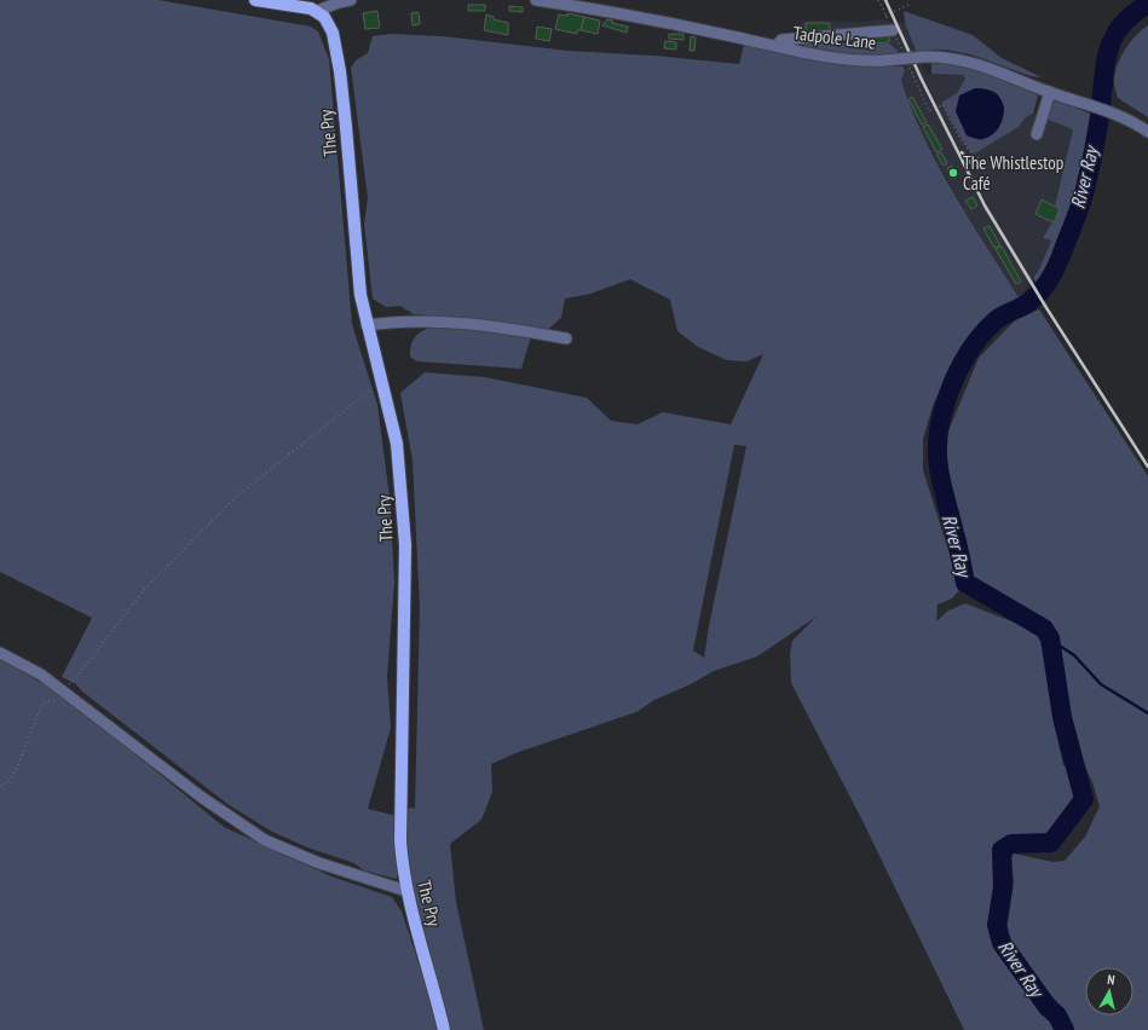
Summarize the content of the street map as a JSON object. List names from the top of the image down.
{
  "streets": {
    "main road": ["The Pry"],
    "street": ["Tadpole Lane"]
  },
  "water": ["River Ray"],
  "places": ["The Whistlestop Café"],
  "north": "top"
}
